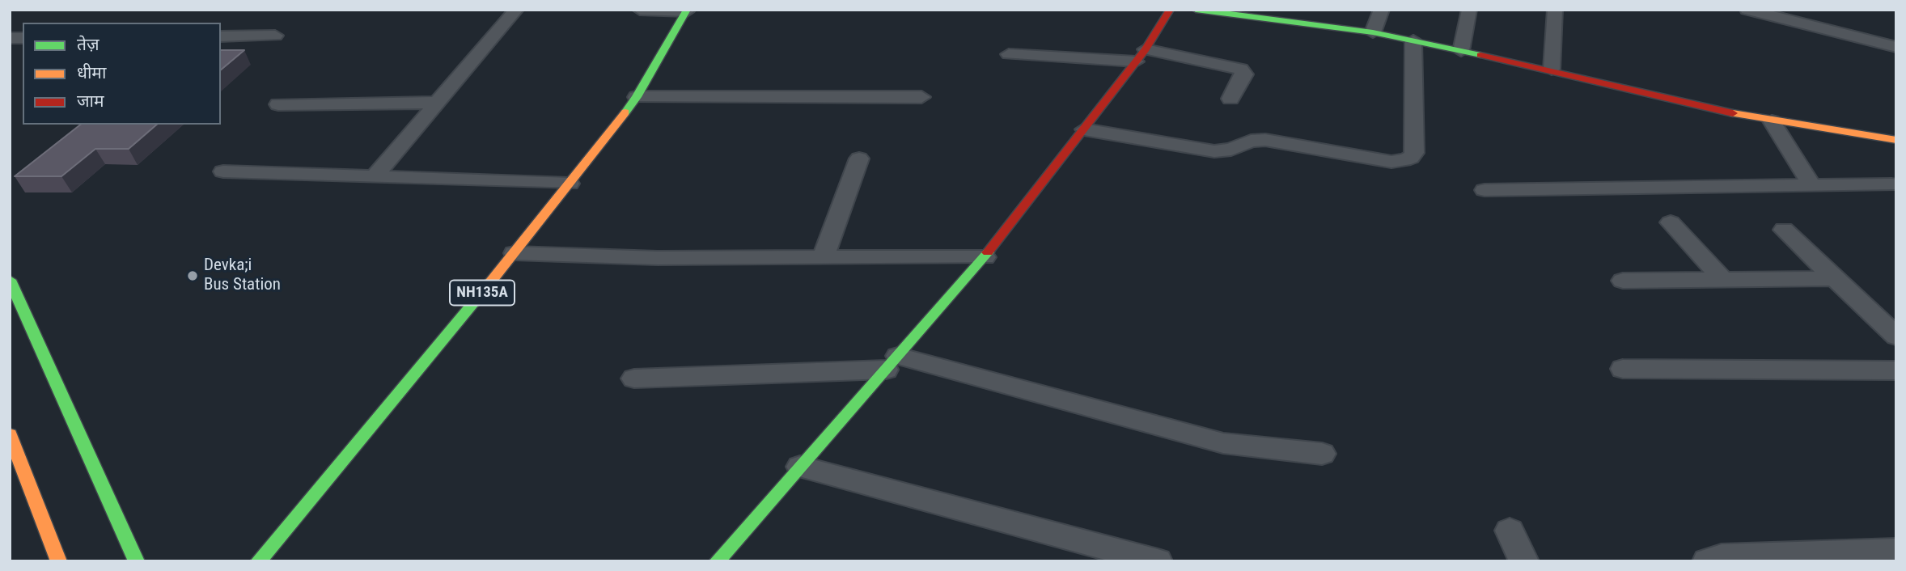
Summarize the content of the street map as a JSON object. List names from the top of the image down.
{
  "streets": {
    "main road": ["NH135A"]
  },
  "places": ["Devka;i Bus Station"],
  "legend": ["तेज़", "धीमा", "जाम"]
}
